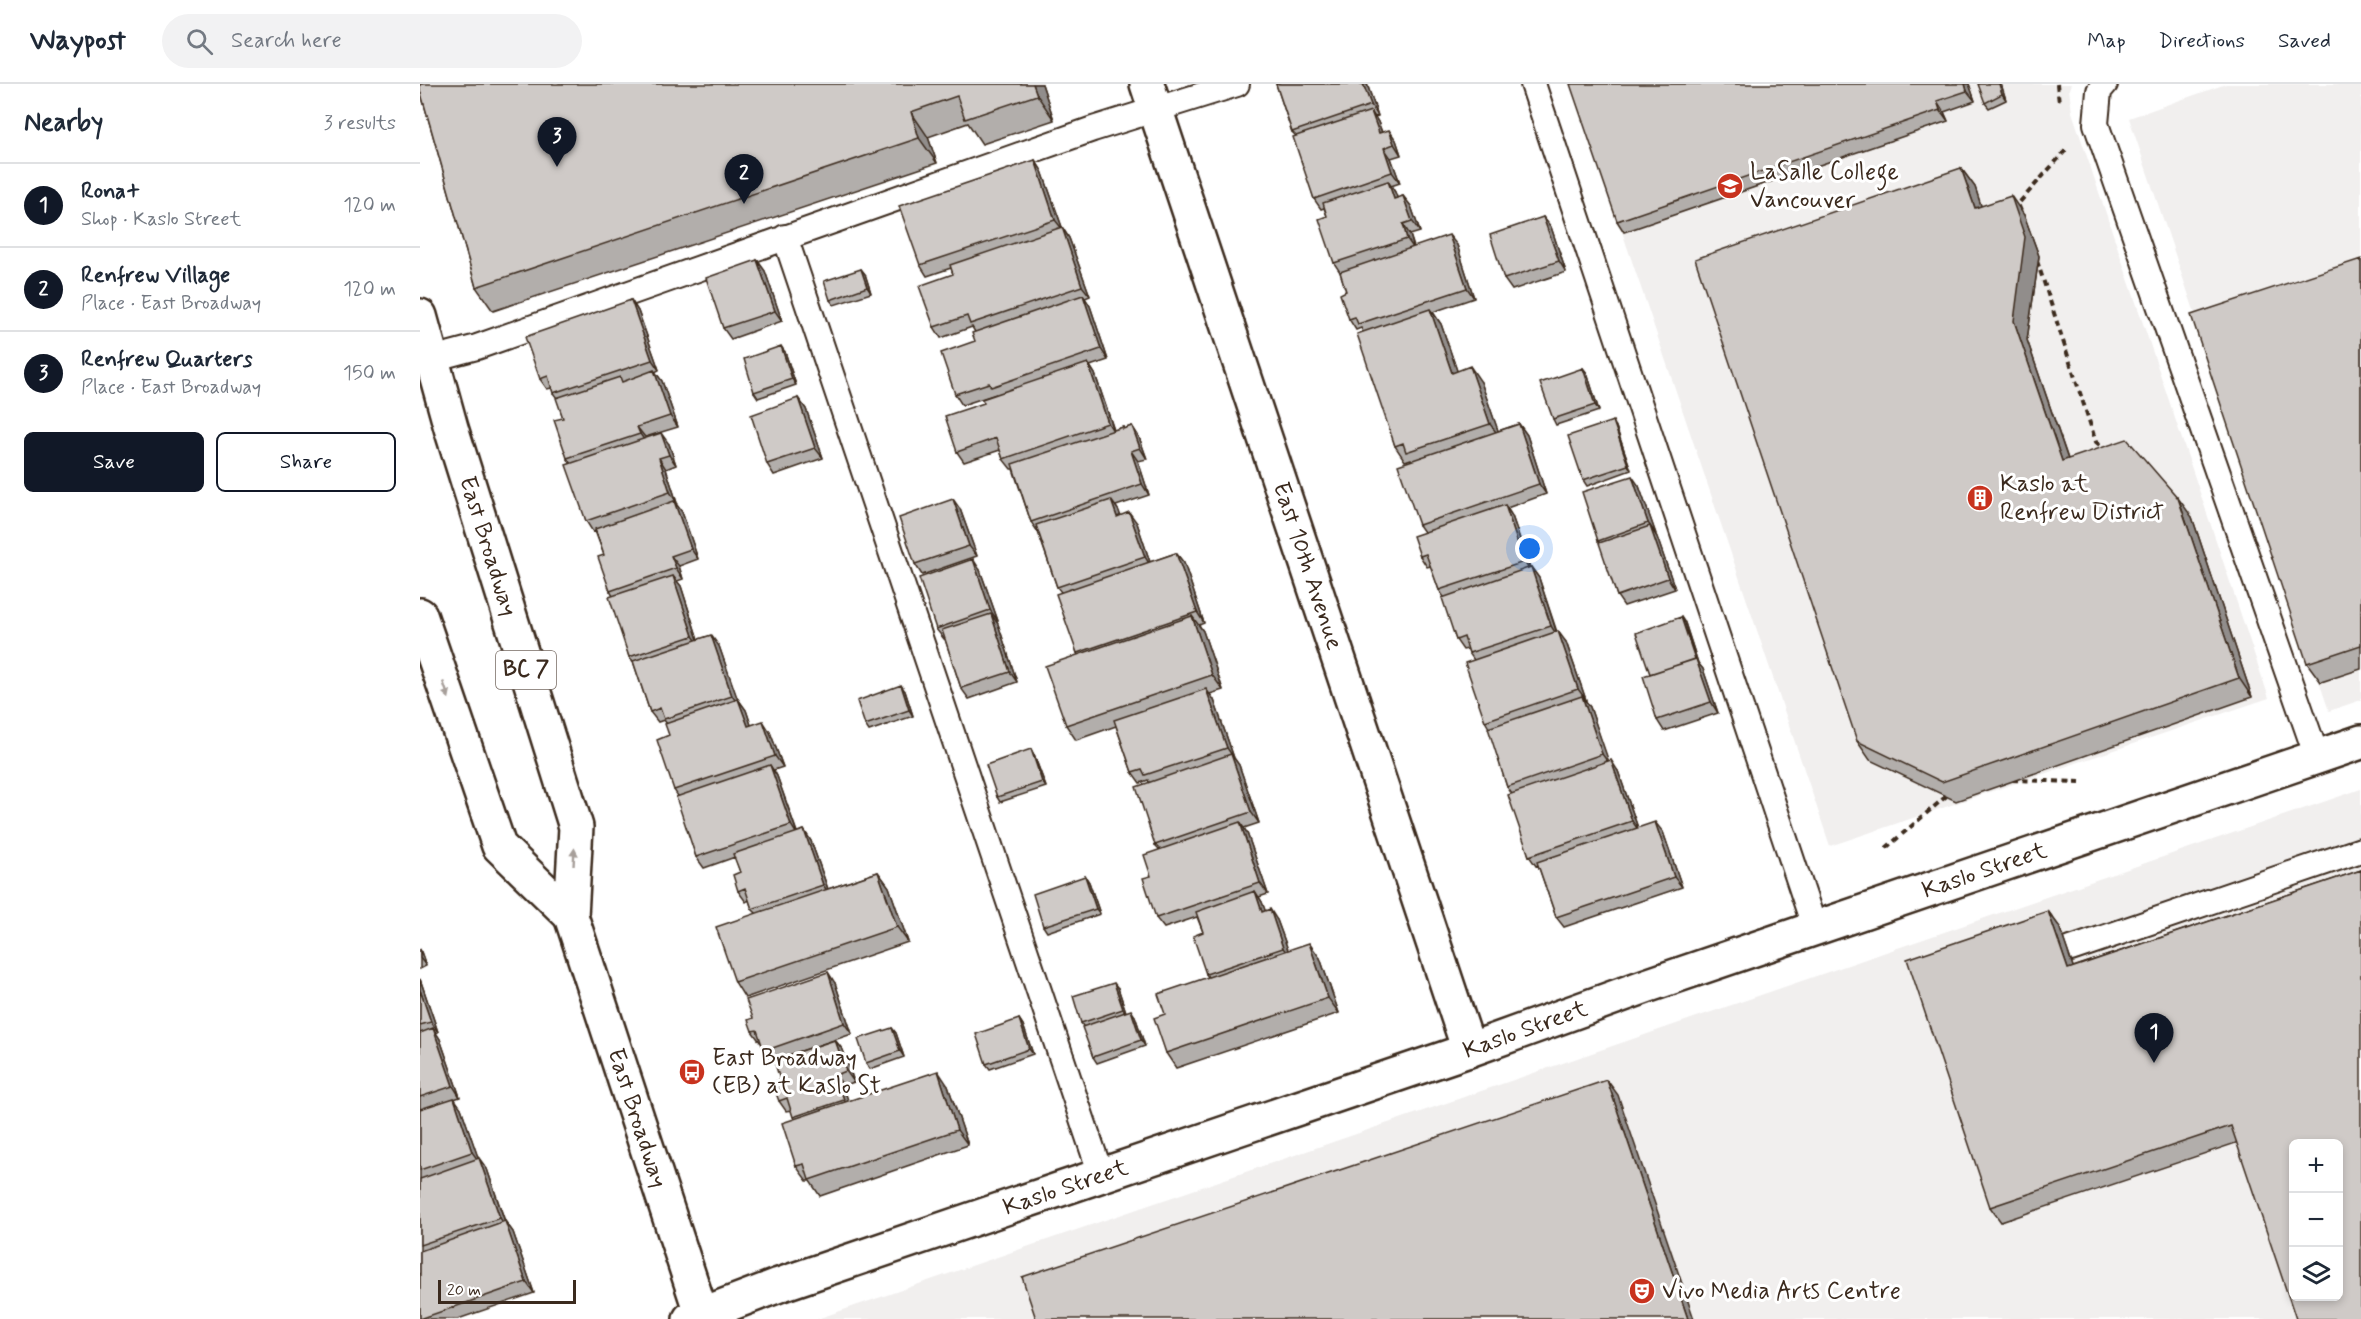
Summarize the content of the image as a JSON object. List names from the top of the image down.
{
  "streets": {
    "street": [
      "East Broadway",
      "East 10th Avenue",
      "BC 7",
      "Kaslo Street"
    ]
  },
  "crossings": [
    ["East Broadway", "Kaslo Street"],
    ["East 10th Avenue", "Kaslo Street"]
  ],
  "places": {
    "school or university": ["LaSalle College Vancouver"],
    "building": ["Kaslo at Renfrew District"],
    "bus stop": ["East Broadway (EB) at Kaslo St"],
    "theatre": ["Vivo Media Arts Centre"]
  },
  "scale_bar": "20 m",
  "page": {
    "header": "Waypost",
    "search": "Search here",
    "nav": ["Map", "Directions", "Saved"],
    "heading": ["Nearby", "3 results"],
    "pins": ["3", "2", "1"],
    "list": [
      {
        "mark": "1",
        "name": "Rona+",
        "note": "Shop · Kaslo Street",
        "value": "120 m"
      },
      {
        "mark": "2",
        "name": "Renfrew Village",
        "note": "Place · East Broadway",
        "value": "120 m"
      },
      {
        "mark": "3",
        "name": "Renfrew Quarters",
        "note": "Place · East Broadway",
        "value": "150 m"
      }
    ],
    "buttons": ["Save", "Share"],
    "map_buttons": ["+", "−"],
    "scale": "20 m"
  }
}
